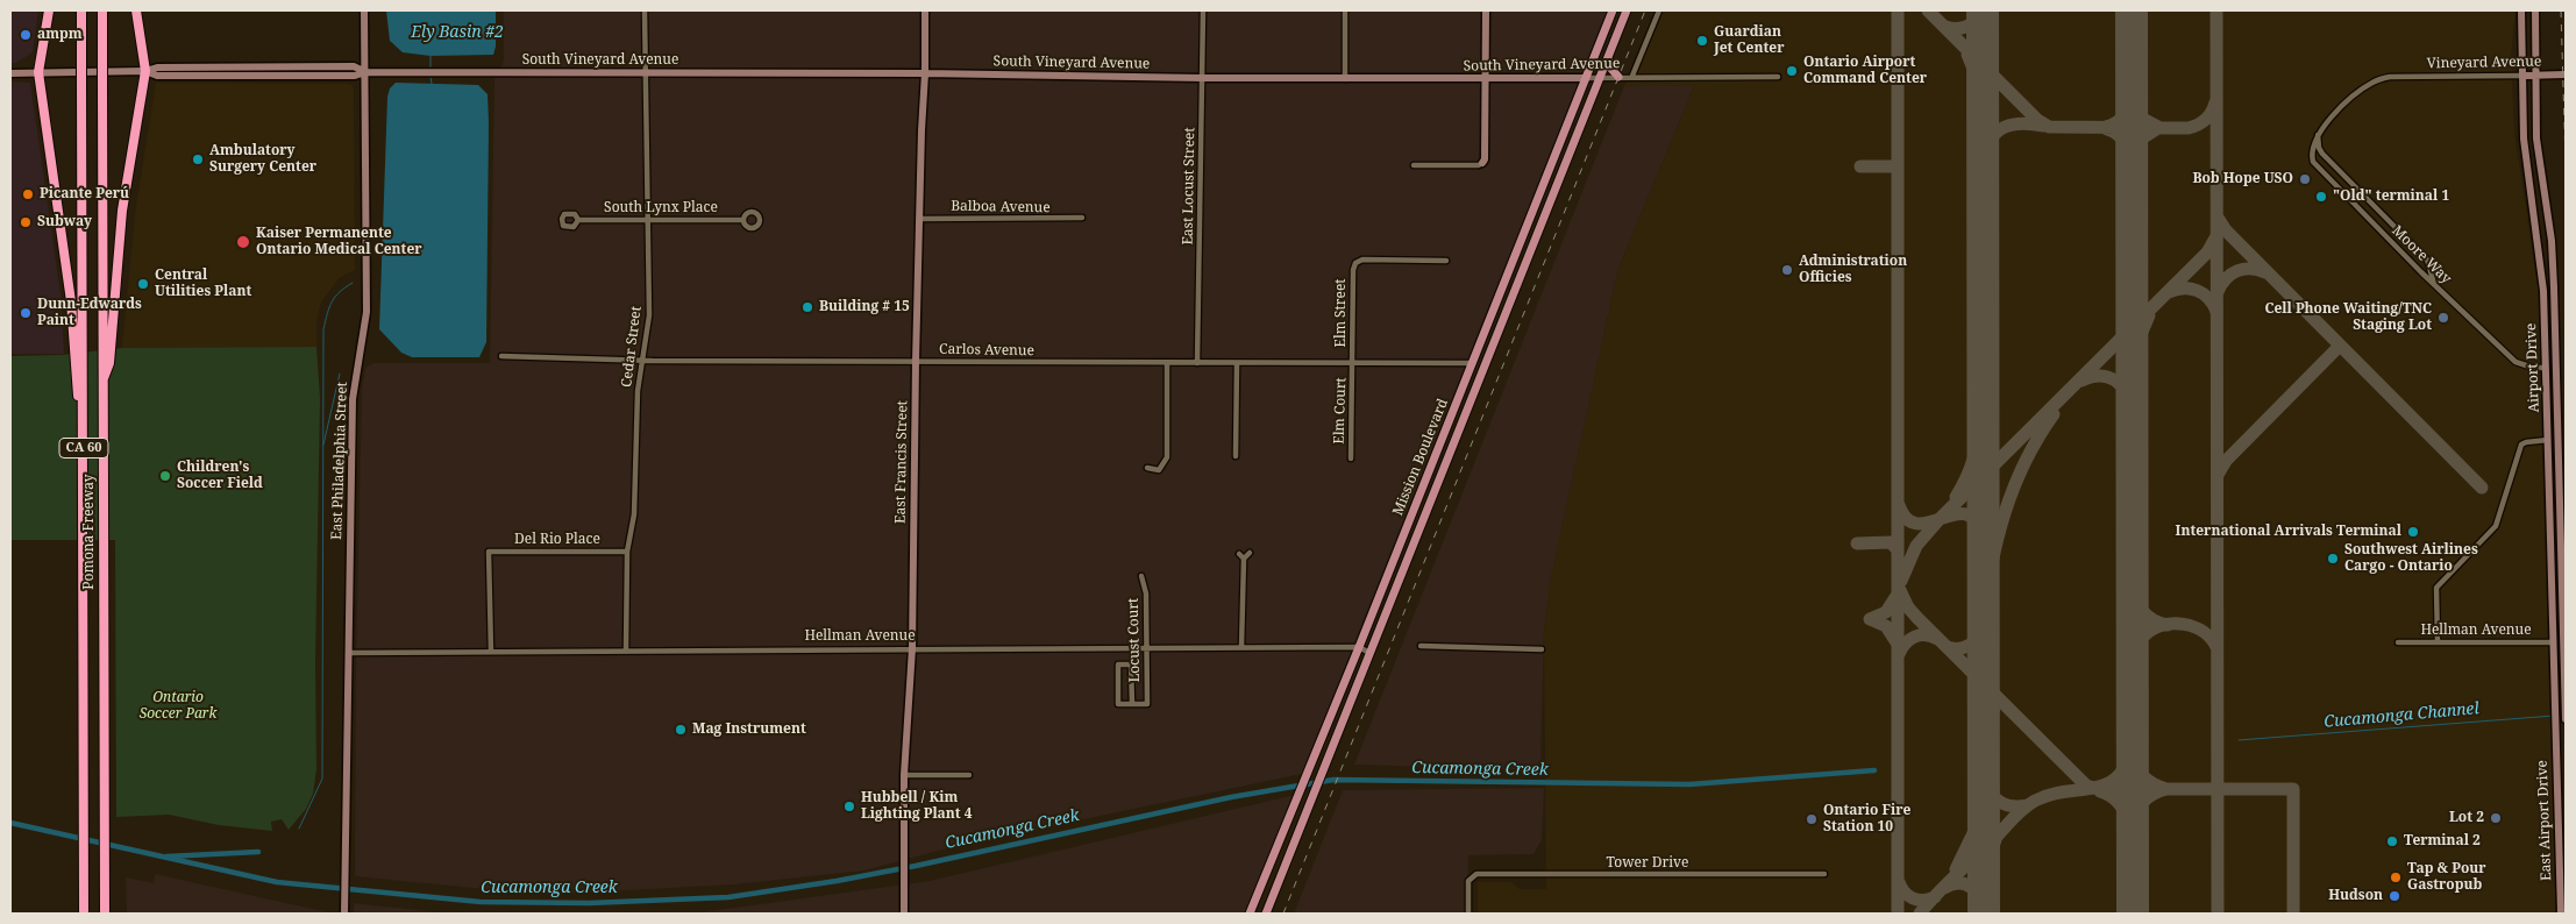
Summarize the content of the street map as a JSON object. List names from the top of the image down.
{
  "streets": {
    "highway": ["CA 60", "Pomona Freeway"],
    "main road": [
      "South Vineyard Avenue",
      "Vineyard Avenue",
      "Airport Drive",
      "Mission Boulevard",
      "East Philadelphia Street",
      "East Francis Street",
      "East Airport Drive"
    ],
    "street": [
      "East Locust Street",
      "Balboa Avenue",
      "South Lynx Place",
      "Moore Way",
      "Elm Street",
      "Cedar Street",
      "Carlos Avenue",
      "Elm Court",
      "Del Rio Place",
      "Hellman Avenue",
      "Locust Court",
      "Tower Drive"
    ]
  },
  "crossings": [
    ["South Vineyard Avenue", "East Locust Street"],
    ["South Vineyard Avenue", "Cedar Street"],
    ["South Vineyard Avenue", "Mission Boulevard"],
    ["South Vineyard Avenue", "East Philadelphia Street"],
    ["South Vineyard Avenue", "East Francis Street"],
    ["Vineyard Avenue", "Moore Way"],
    ["Vineyard Avenue", "Airport Drive"],
    ["East Locust Street", "Carlos Avenue"],
    ["Balboa Avenue", "East Francis Street"],
    ["South Lynx Place", "Cedar Street"],
    ["Moore Way", "Airport Drive"],
    ["Elm Street", "Carlos Avenue"],
    ["Elm Street", "Elm Court"],
    ["Cedar Street", "Carlos Avenue"],
    ["Cedar Street", "Del Rio Place"],
    ["Cedar Street", "Hellman Avenue"],
    ["Carlos Avenue", "Elm Court"],
    ["Carlos Avenue", "Mission Boulevard"],
    ["Carlos Avenue", "East Francis Street"],
    ["Airport Drive", "Hellman Avenue"],
    ["Airport Drive", "East Airport Drive"],
    ["Mission Boulevard", "Hellman Avenue"],
    ["East Philadelphia Street", "Hellman Avenue"],
    ["East Francis Street", "Hellman Avenue"],
    ["Del Rio Place", "Hellman Avenue"],
    ["Hellman Avenue", "Locust Court"]
  ],
  "water": ["Ely Basin #2", "Cucamonga Channel", "Cucamonga Creek"],
  "parks": ["Ontario Soccer Park"],
  "places": [
    "ampm",
    "Guardian Jet Center",
    "Ontario Airport Command Center",
    "Ambulatory Surgery Center",
    "Bob Hope USO",
    "Picante Perú",
    "\"Old\" terminal 1",
    "Subway",
    "Kaiser Permanente Ontario Medical Center",
    "Administration Officies",
    "Central Utilities Plant",
    "Building # 15",
    "Dunn-Edwards Paint",
    "Cell Phone Waiting/TNC Staging Lot",
    "Children's Soccer Field",
    "International Arrivals Terminal",
    "Southwest Airlines Cargo - Ontario",
    "Mag Instrument",
    "Hubbell / Kim Lighting Plant 4",
    "Lot 2",
    "Ontario Fire Station 10",
    "Terminal 2",
    "Tap & Pour Gastropub",
    "Hudson"
  ]
}
